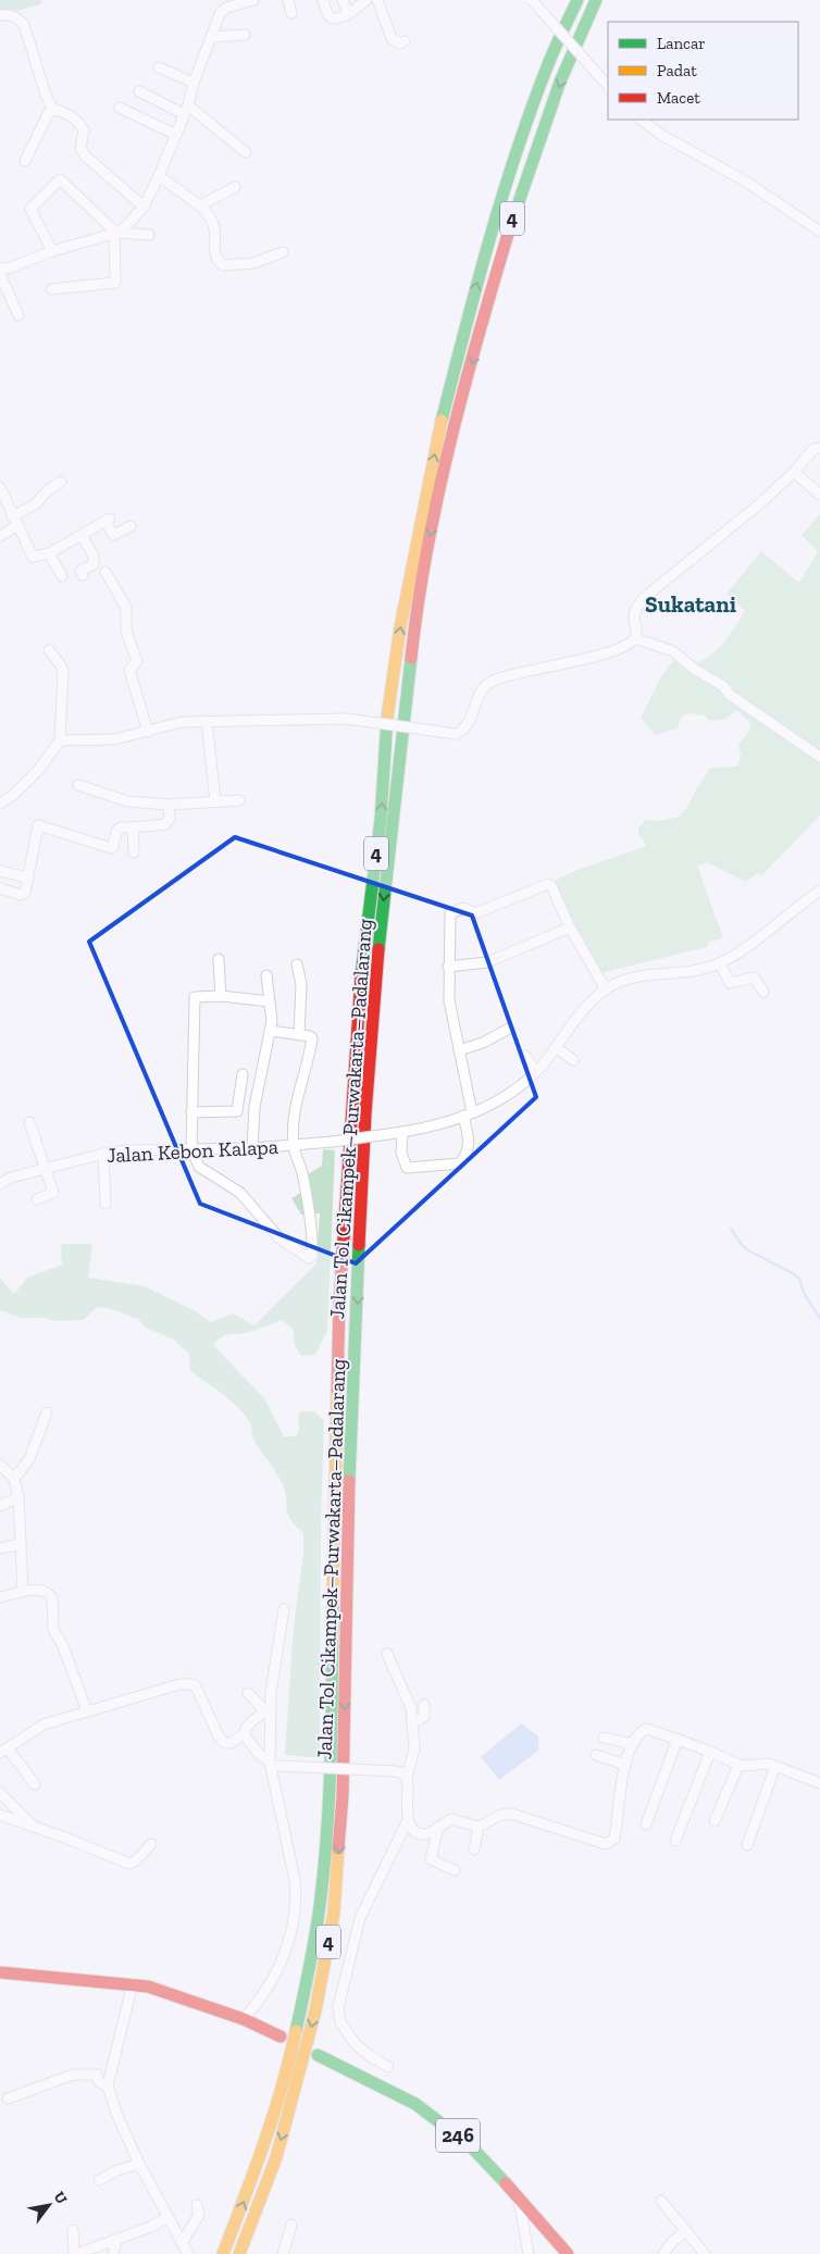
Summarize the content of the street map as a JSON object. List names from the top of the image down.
{
  "streets": {
    "main road": ["4", "Jalan Tol Cikampek–Purwakarta–Padalarang", "246"],
    "street": ["Jalan Kebon Kalapa"]
  },
  "districts": ["Sukatani"],
  "legend": ["Lancar", "Padat", "Macet"],
  "north": "top right"
}
